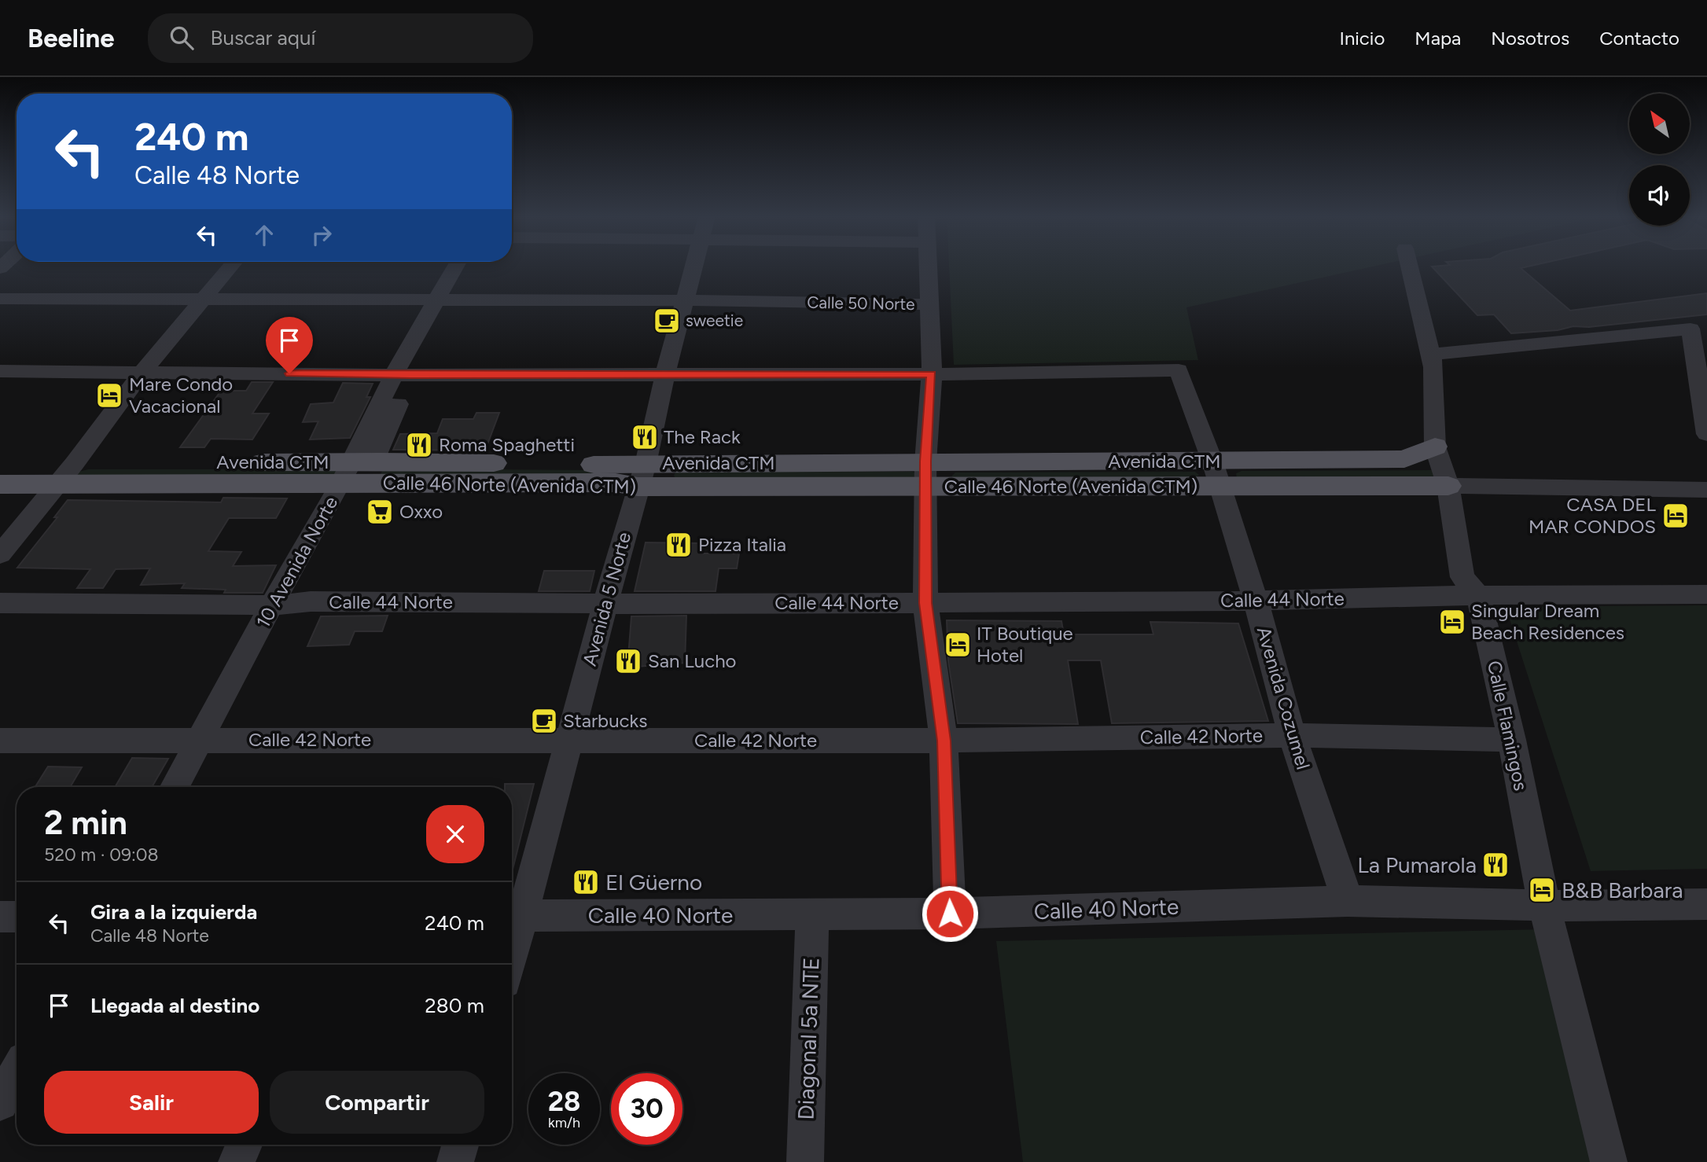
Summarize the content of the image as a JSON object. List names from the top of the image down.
{
  "streets": {
    "main road": ["Avenida CTM", "Calle 46 Norte (Avenida CTM)"],
    "street": [
      "Calle 50 Norte",
      "10 Avenida Norte",
      "Avenida 5 Norte",
      "Calle 44 Norte",
      "Avenida Cozumel",
      "Calle Flamingos",
      "Calle 42 Norte",
      "Calle 40 Norte",
      "Diagonal 5a NTE"
    ]
  },
  "crossings": [
    ["Calle 50 Norte", "10 Avenida Norte"],
    ["Calle 50 Norte", "Avenida 5 Norte"],
    ["Avenida CTM", "Calle 46 Norte (Avenida CTM)"],
    ["Avenida CTM", "10 Avenida Norte"],
    ["Avenida CTM", "Avenida Cozumel"],
    ["Avenida CTM", "Calle Flamingos"],
    ["Calle 46 Norte (Avenida CTM)", "10 Avenida Norte"],
    ["Calle 46 Norte (Avenida CTM)", "Avenida 5 Norte"],
    ["Calle 46 Norte (Avenida CTM)", "Avenida Cozumel"],
    ["Calle 46 Norte (Avenida CTM)", "Calle Flamingos"],
    ["10 Avenida Norte", "Calle 44 Norte"],
    ["10 Avenida Norte", "Calle 42 Norte"],
    ["Avenida 5 Norte", "Calle 44 Norte"],
    ["Avenida 5 Norte", "Calle 42 Norte"],
    ["Avenida 5 Norte", "Calle 40 Norte"],
    ["Calle 44 Norte", "Avenida Cozumel"],
    ["Calle 44 Norte", "Calle Flamingos"],
    ["Avenida Cozumel", "Calle 42 Norte"],
    ["Avenida Cozumel", "Calle 40 Norte"],
    ["Calle Flamingos", "Calle 42 Norte"],
    ["Calle Flamingos", "Calle 40 Norte"],
    ["Calle 40 Norte", "Diagonal 5a NTE"]
  ],
  "places": {
    "cafe": ["sweetie", "Starbucks"],
    "hotel": [
      "Mare Condo Vacacional",
      "CASA DEL MAR CONDOS",
      "Singular Dream Beach Residences",
      "IT Boutique Hotel",
      "B&B Barbara"
    ],
    "restaurant": [
      "The Rack",
      "Roma Spaghetti",
      "Pizza Italia",
      "San Lucho",
      "La Pumarola",
      "El Güerno"
    ],
    "supermarket": ["Oxxo"]
  },
  "north": "top left",
  "page": {
    "header": "Beeline",
    "search": "Buscar aquí",
    "nav": [
      "Inicio",
      "Mapa",
      "Nosotros",
      "Contacto"
    ],
    "turn": ["240 m", "Calle 48 Norte"],
    "heading": ["2 min", "520 m · 09:08"],
    "list": [
      {
        "name": "Gira a la izquierda",
        "note": "Calle 48 Norte",
        "value": "240 m"
      },
      {
        "name": "Llegada al destino",
        "value": "280 m"
      }
    ],
    "buttons": ["Salir", "Compartir"],
    "speed": "28 km/h",
    "limit": "30"
  }
}
